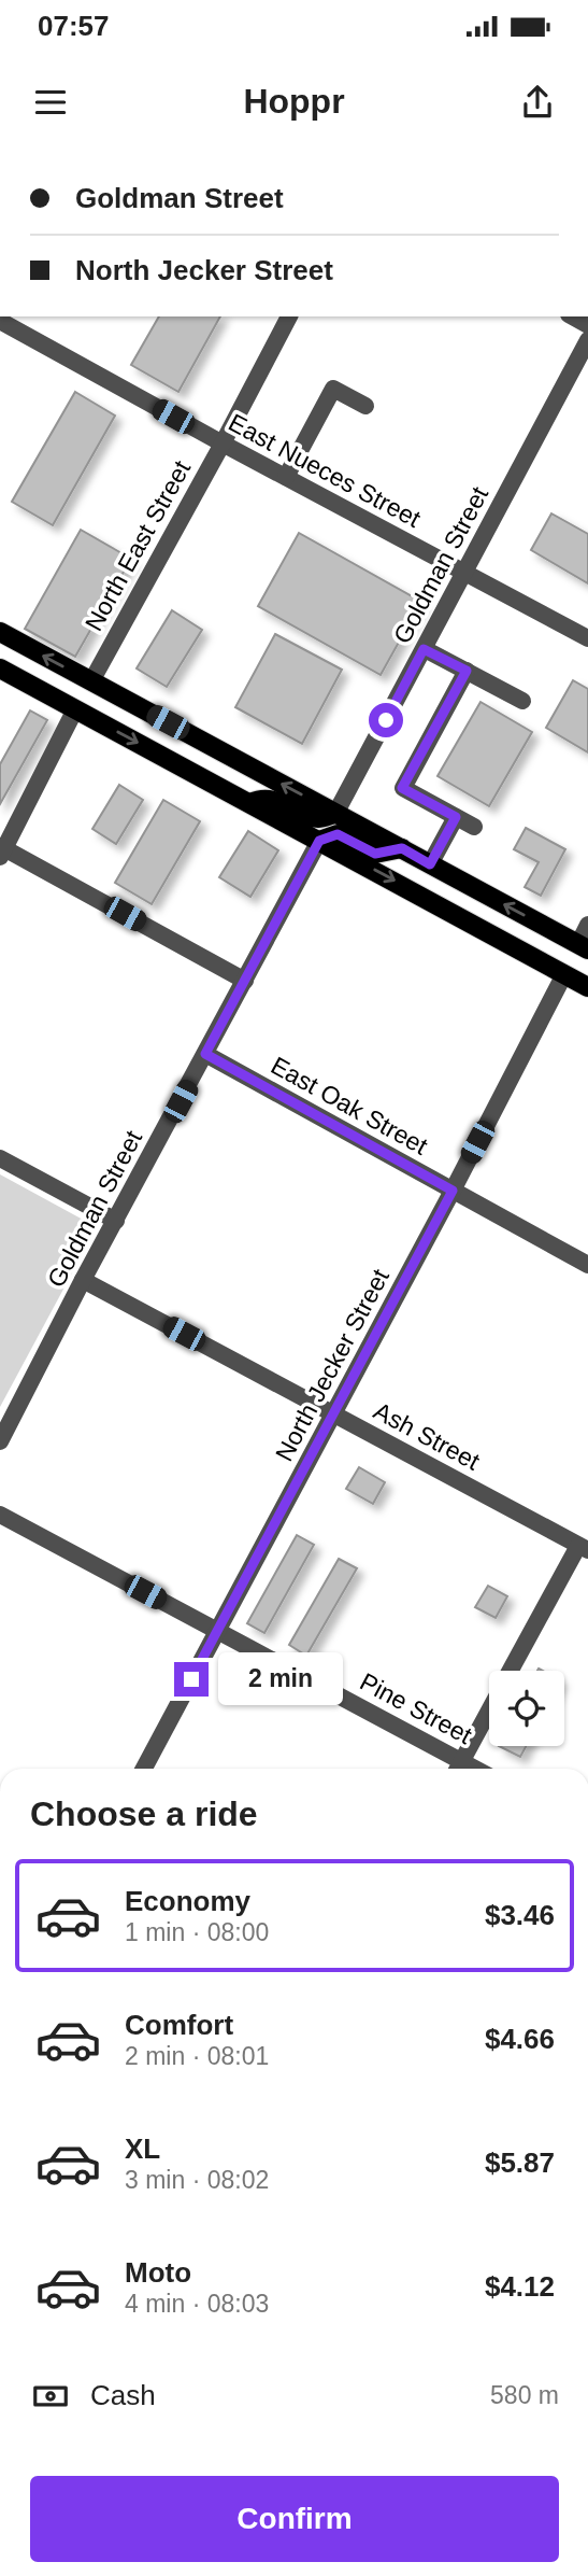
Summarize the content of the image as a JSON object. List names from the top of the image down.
{
  "streets": {
    "street": [
      "East Nueces Street",
      "North East Street",
      "Goldman Street",
      "East Oak Street",
      "North Jecker Street",
      "Ash Street",
      "Pine Street"
    ]
  },
  "crossings": [
    ["East Nueces Street", "North East Street"],
    ["East Nueces Street", "Goldman Street"],
    ["Goldman Street", "East Oak Street"],
    ["Goldman Street", "Ash Street"],
    ["East Oak Street", "North Jecker Street"],
    ["North Jecker Street", "Ash Street"],
    ["North Jecker Street", "Pine Street"]
  ],
  "page": {
    "status": "07:57",
    "header": "Hoppr",
    "banner": ["Goldman Street", "North Jecker Street"],
    "bubble": "2 min",
    "heading": "Choose a ride",
    "list": [
      {
        "name": "Economy",
        "note": "1 min · 08:00",
        "value": "$3.46"
      },
      {
        "name": "Comfort",
        "note": "2 min · 08:01",
        "value": "$4.66"
      },
      {
        "name": "XL",
        "note": "3 min · 08:02",
        "value": "$5.87"
      },
      {
        "name": "Moto",
        "note": "4 min · 08:03",
        "value": "$4.12"
      }
    ],
    "pay": ["Cash", "580 m"],
    "buttons": "Confirm"
  }
}
